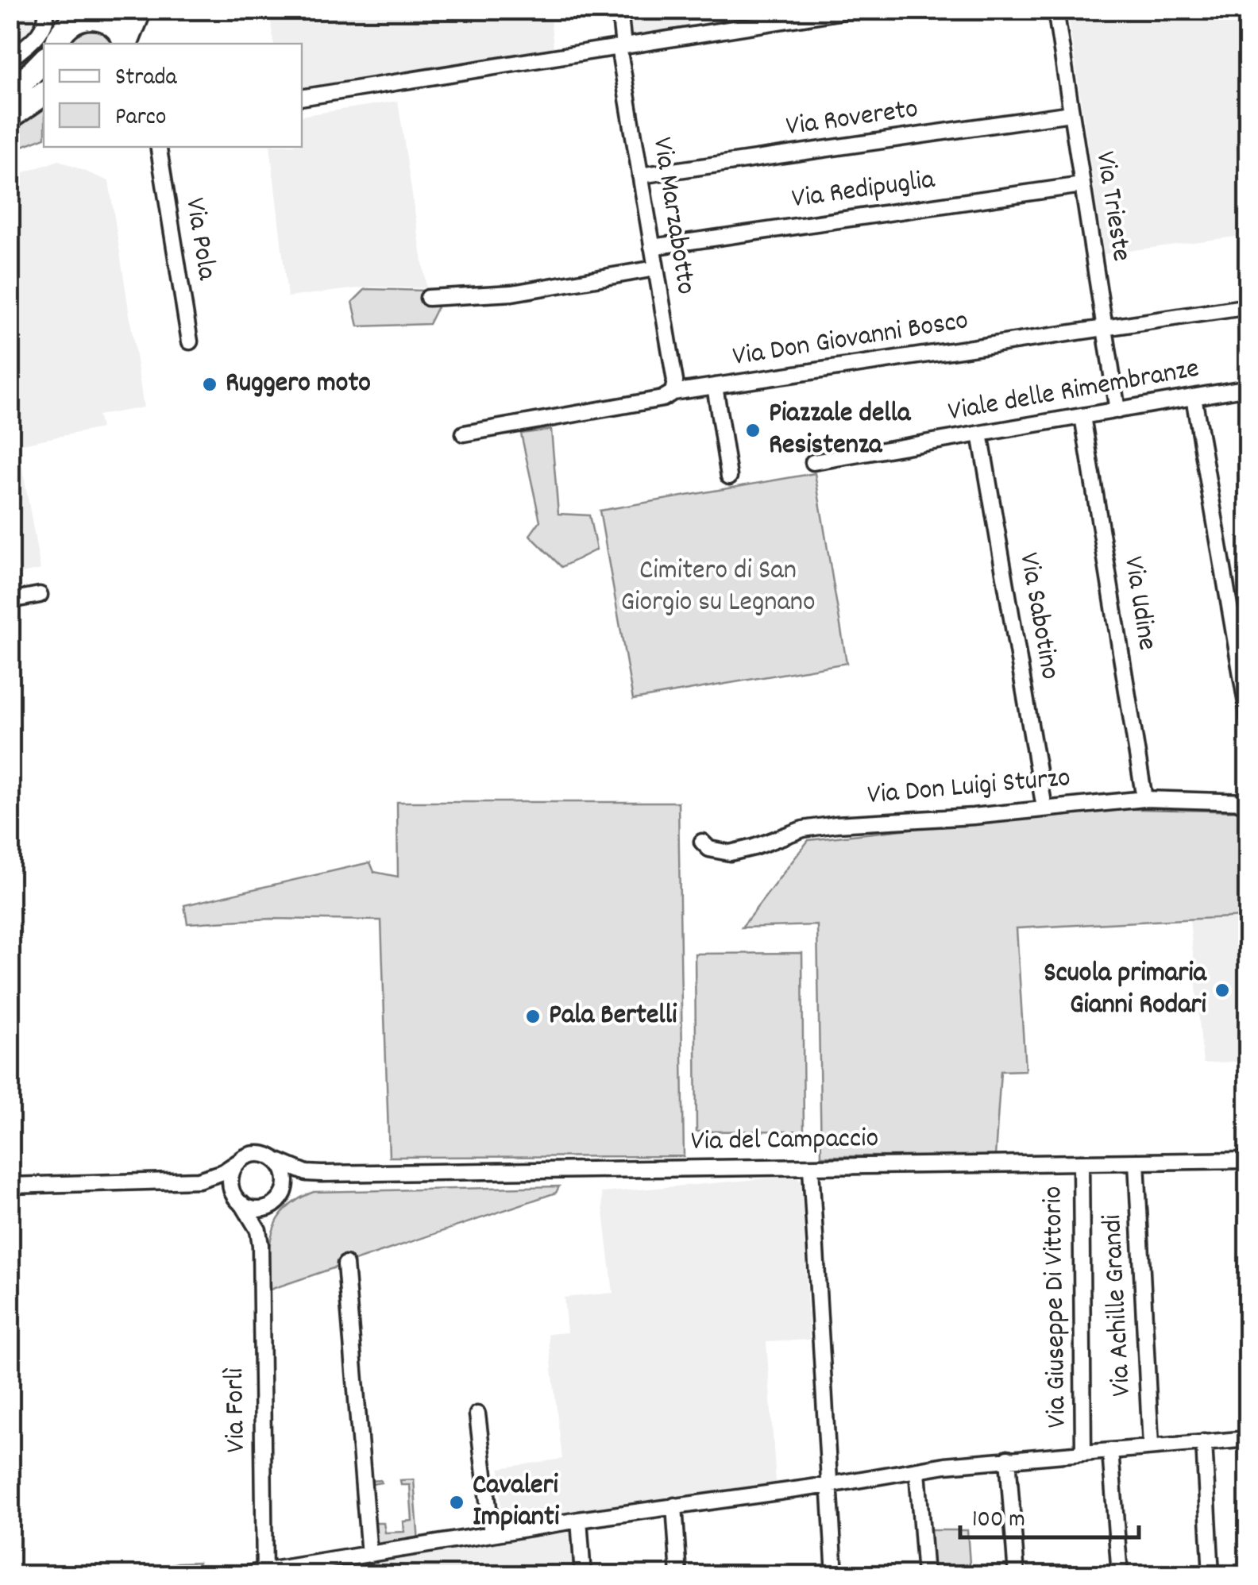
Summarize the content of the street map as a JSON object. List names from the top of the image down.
{
  "streets": {
    "street": [
      "Via Rovereto",
      "Via Redipuglia",
      "Via Trieste",
      "Via Marzabotto",
      "Via Pola",
      "Via Don Giovanni Bosco",
      "Viale delle Rimembranze",
      "Via Udine",
      "Via Sabotino",
      "Via Don Luigi Sturzo",
      "Via del Campaccio",
      "Via Achille Grandi",
      "Via Giuseppe Di Vittorio",
      "Via Forlì"
    ]
  },
  "crossings": [
    ["Via Rovereto", "Via Trieste"],
    ["Via Rovereto", "Via Marzabotto"],
    ["Via Redipuglia", "Via Trieste"],
    ["Via Redipuglia", "Via Marzabotto"],
    ["Via Trieste", "Via Don Giovanni Bosco"],
    ["Via Trieste", "Viale delle Rimembranze"],
    ["Via Marzabotto", "Via Don Giovanni Bosco"],
    ["Viale delle Rimembranze", "Via Udine"],
    ["Viale delle Rimembranze", "Via Sabotino"],
    ["Via Udine", "Via Don Luigi Sturzo"],
    ["Via Sabotino", "Via Don Luigi Sturzo"],
    ["Via del Campaccio", "Via Achille Grandi"],
    ["Via del Campaccio", "Via Giuseppe Di Vittorio"],
    ["Via del Campaccio", "Via Forlì"]
  ],
  "parks": ["Cimitero di San Giorgio su Legnano"],
  "places": [
    "Ruggero moto",
    "Piazzale della Resistenza",
    "Scuola primaria Gianni Rodari",
    "Pala Bertelli",
    "Cavaleri Impianti"
  ],
  "legend": ["Strada", "Parco"],
  "scale_bar": "100 m"
}
